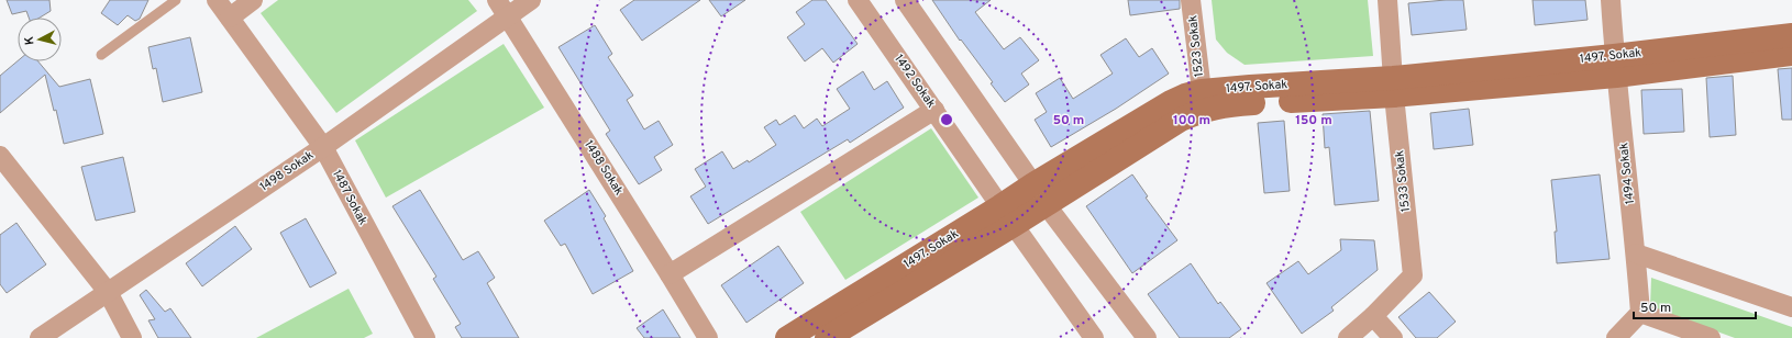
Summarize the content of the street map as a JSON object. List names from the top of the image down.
{
  "streets": {
    "street": [
      "1523 Sokak",
      "1497. Sokak",
      "1492 Sokak",
      "1488 Sokak",
      "1498 Sokak",
      "1494 Sokak",
      "1533 Sokak",
      "1487 Sokak"
    ]
  },
  "crossings": [
    ["1523 Sokak", "1497. Sokak"],
    ["1497. Sokak", "1492 Sokak"],
    ["1497. Sokak", "1494 Sokak"],
    ["1497. Sokak", "1533 Sokak"],
    ["1488 Sokak", "1498 Sokak"],
    ["1498 Sokak", "1487 Sokak"]
  ],
  "scale_bar": "50 m",
  "north": "left",
  "rings": ["50 m", "100 m", "150 m"]
}
